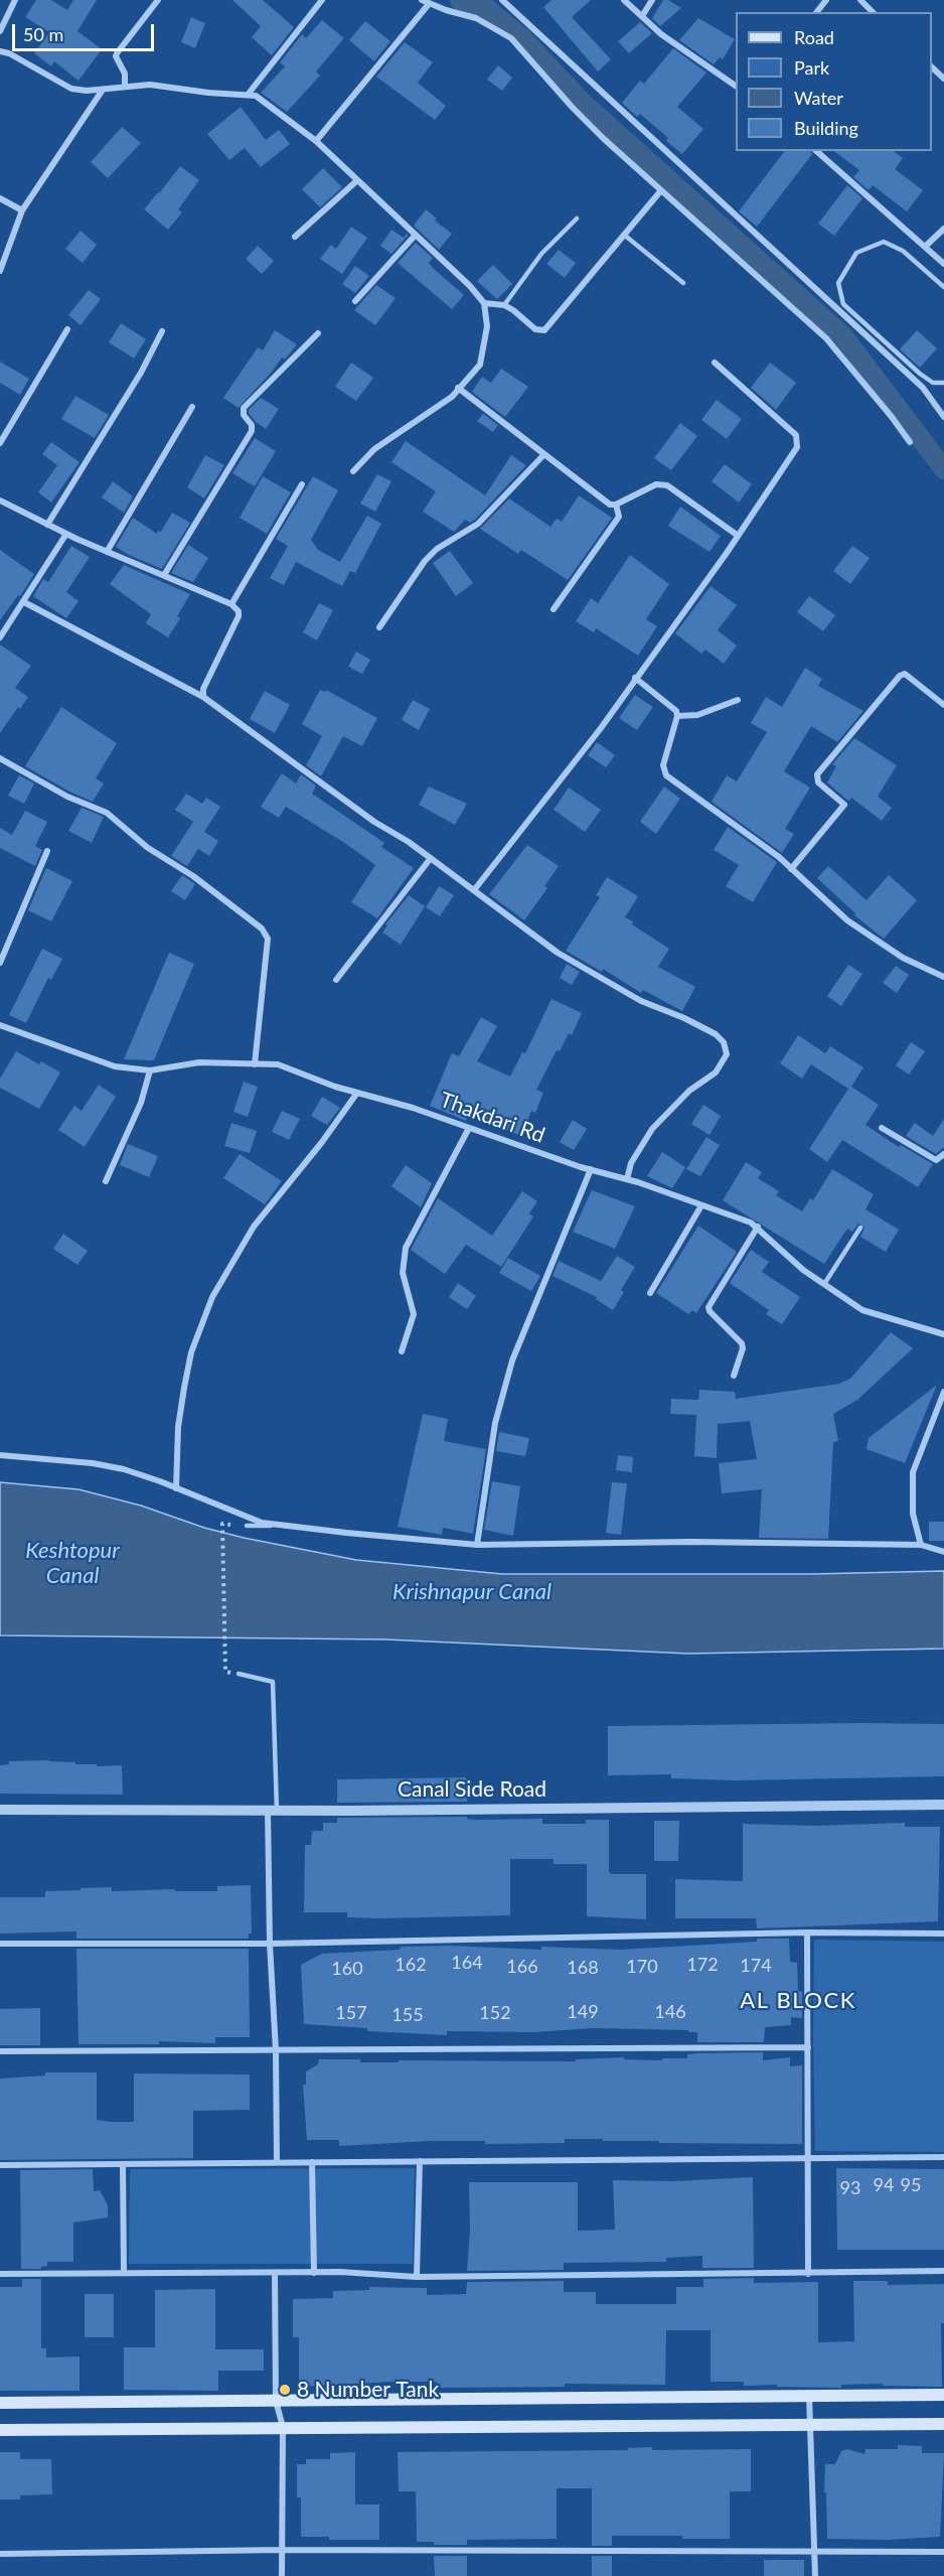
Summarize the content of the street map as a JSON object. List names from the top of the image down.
{
  "streets": {
    "street": ["Thakdari Rd", "Canal Side Road"]
  },
  "districts": ["AL BLOCK"],
  "water": ["Keshtopur Canal", "Krishnapur Canal"],
  "places": ["8 Number Tank"],
  "house_numbers": [
    "164",
    "162",
    "172",
    "174",
    "166",
    "170",
    "168",
    "160",
    "149",
    "146",
    "157",
    "152",
    "155",
    "94",
    "95",
    "93"
  ],
  "legend": [
    "Road",
    "Park",
    "Water",
    "Building"
  ],
  "scale_bar": "50 m"
}
